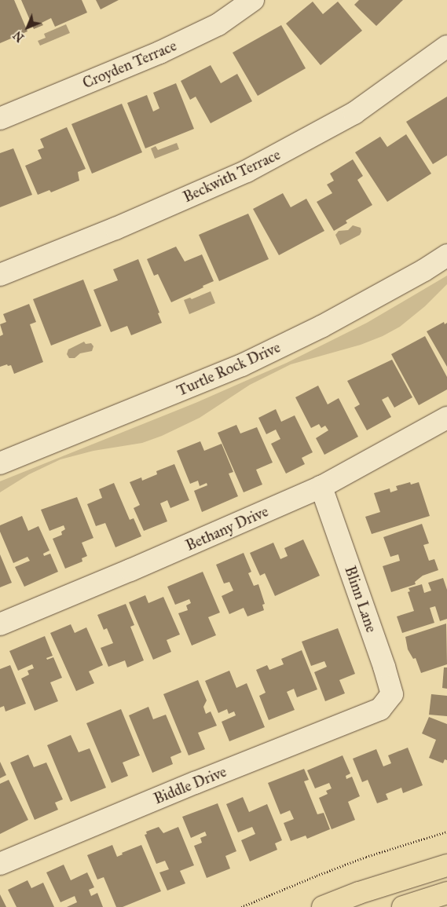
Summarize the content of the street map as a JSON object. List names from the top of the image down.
{
  "streets": {
    "street": [
      "Croyden Terrace",
      "Beckwith Terrace",
      "Turtle Rock Drive",
      "Bethany Drive",
      "Blinn Lane",
      "Biddle Drive"
    ]
  },
  "crossings": [
    ["Bethany Drive", "Blinn Lane"],
    ["Blinn Lane", "Biddle Drive"]
  ],
  "north": "bottom left"
}
